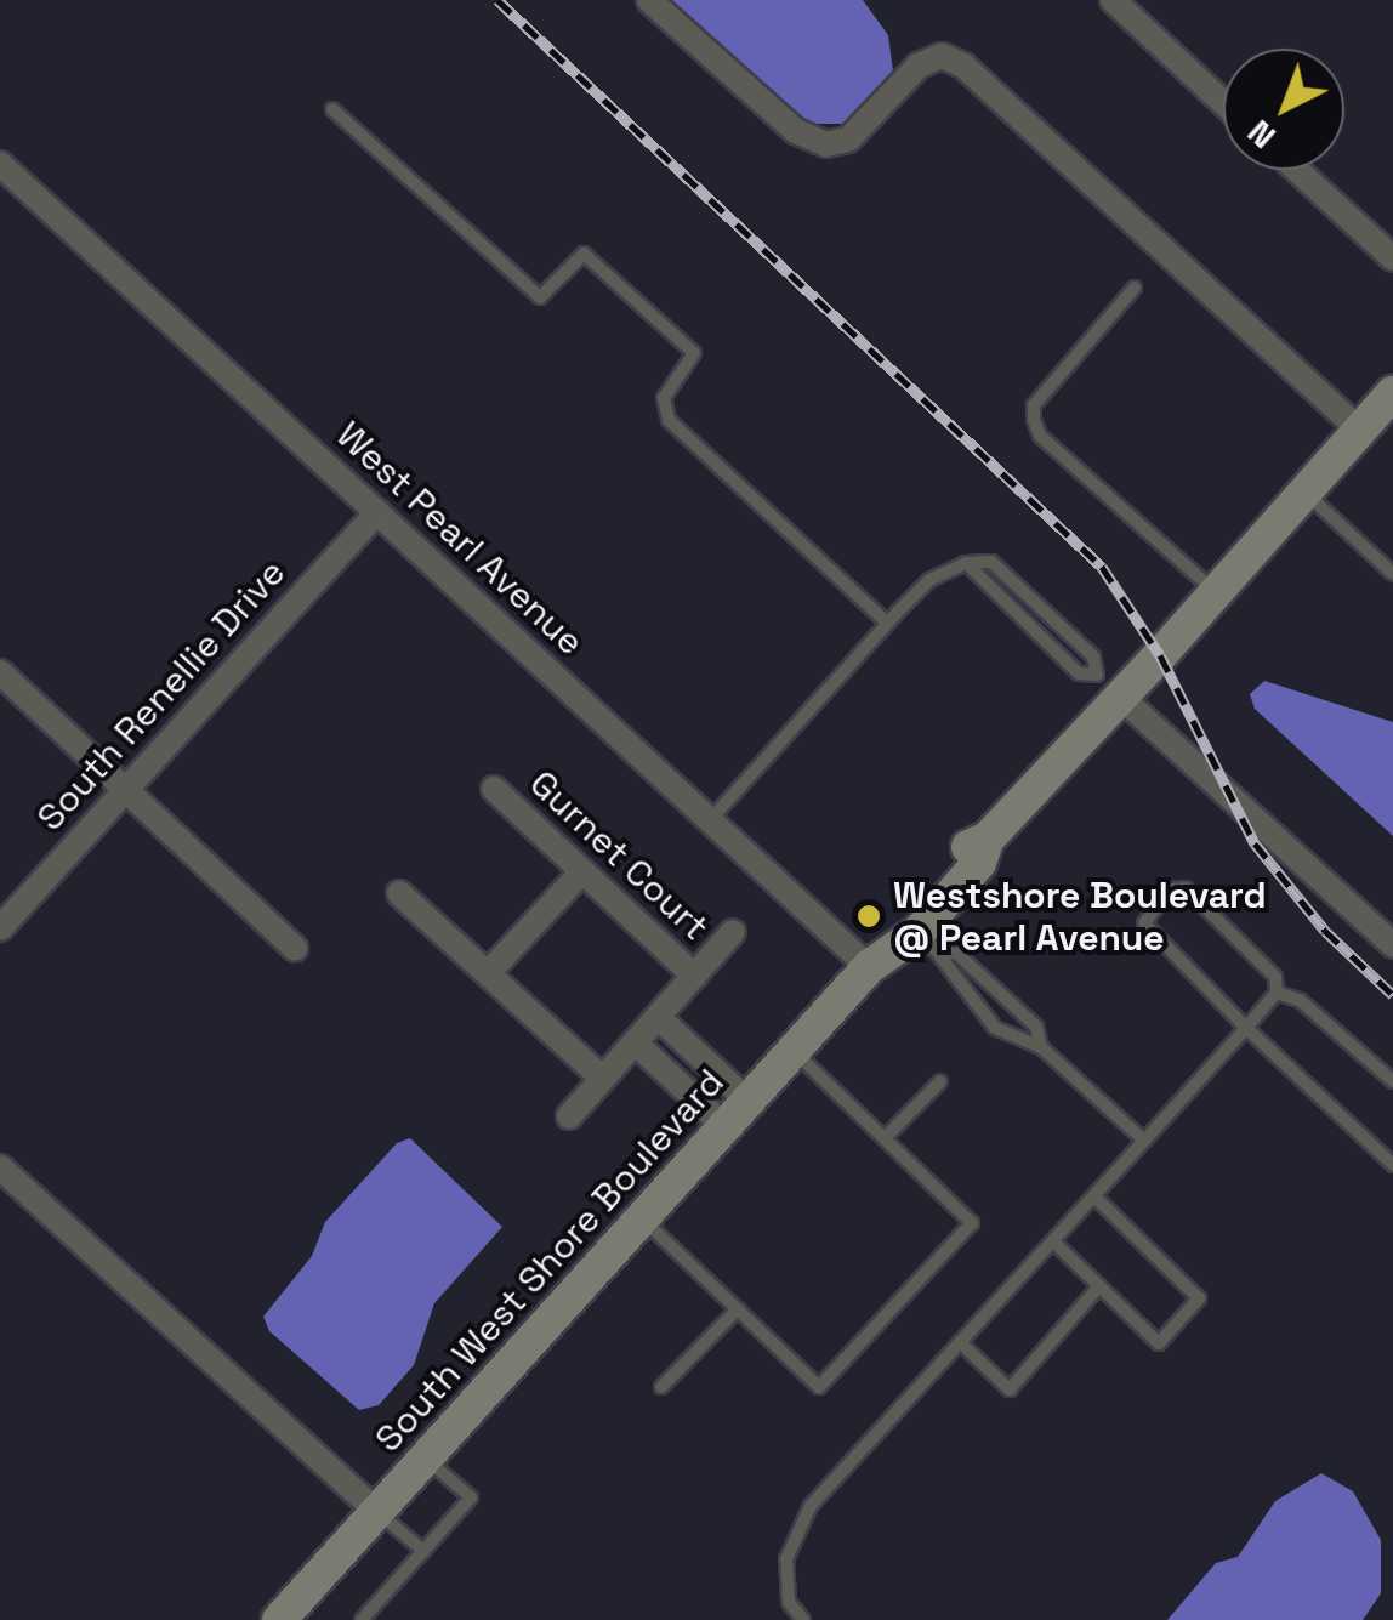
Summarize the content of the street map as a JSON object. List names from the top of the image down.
{
  "streets": {
    "street": [
      "West Pearl Avenue",
      "South Renellie Drive",
      "Gurnet Court",
      "South West Shore Boulevard"
    ]
  },
  "crossings": [
    ["West Pearl Avenue", "South Renellie Drive"],
    ["West Pearl Avenue", "South West Shore Boulevard"]
  ],
  "places": ["Westshore Boulevard @ Pearl Avenue"],
  "north": "bottom left"
}
